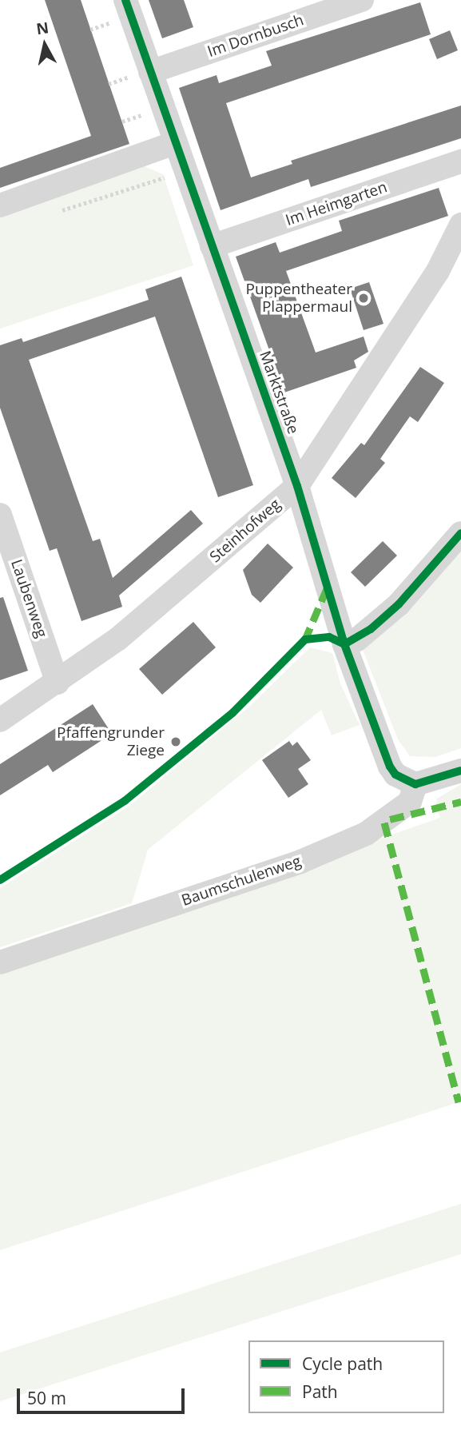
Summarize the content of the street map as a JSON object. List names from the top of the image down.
{
  "streets": {
    "street": [
      "Im Dornbusch",
      "Im Heimgarten",
      "Marktstraße",
      "Steinhofweg",
      "Laubenweg",
      "Baumschulenweg"
    ]
  },
  "crossings": [
    ["Im Dornbusch", "Marktstraße"],
    ["Im Heimgarten", "Marktstraße"],
    ["Marktstraße", "Steinhofweg"],
    ["Marktstraße", "Baumschulenweg"],
    ["Steinhofweg", "Laubenweg"]
  ],
  "places": ["Puppentheater Plappermaul", "Pfaffengrunder Ziege"],
  "legend": ["Cycle path", "Path"],
  "scale_bar": "50 m",
  "north": "top"
}
